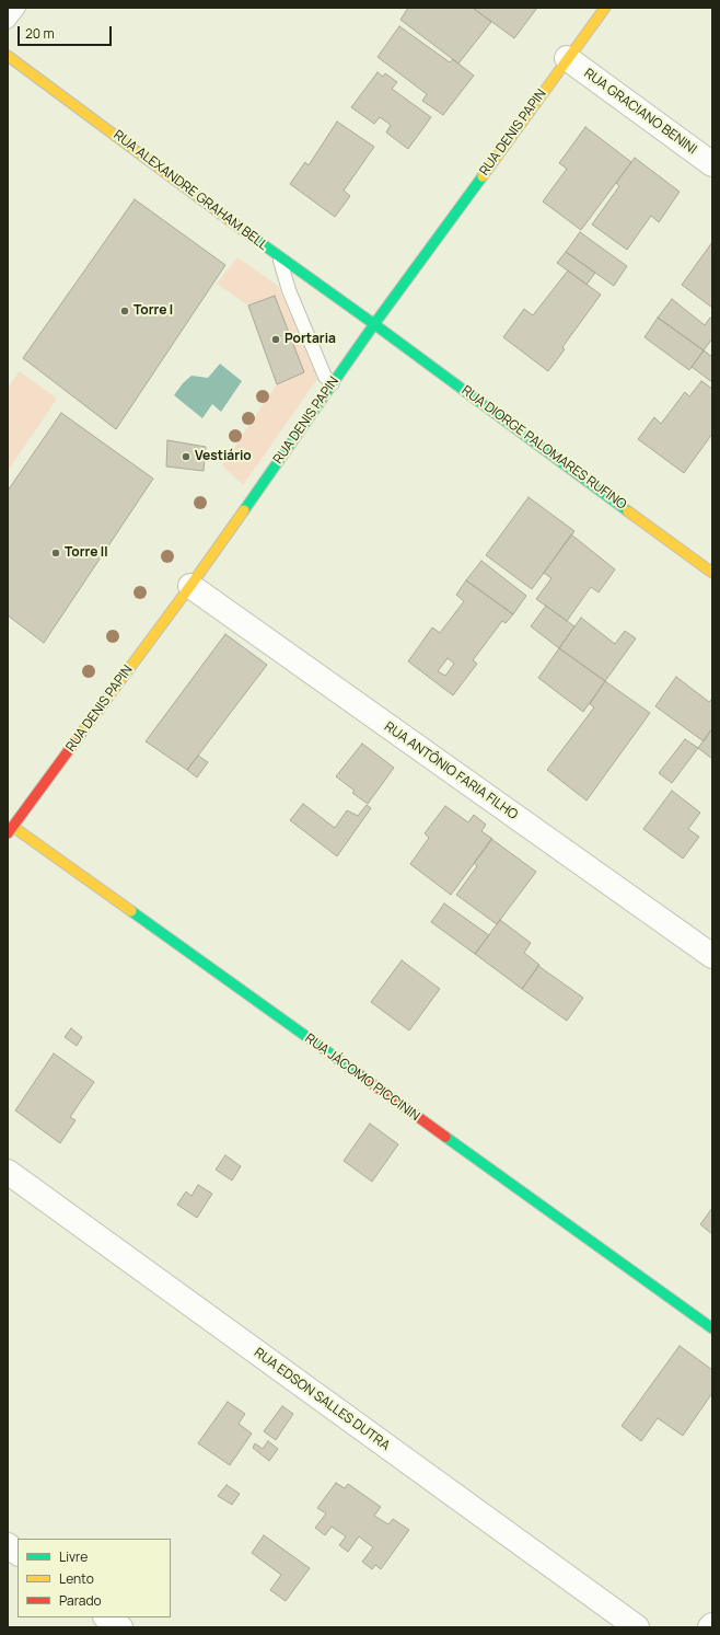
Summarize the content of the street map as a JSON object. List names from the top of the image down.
{
  "streets": {
    "street": [
      "RUA GRACIANO BENINI",
      "RUA DENIS PAPIN",
      "RUA ALEXANDRE GRAHAM BELL",
      "RUA DIORGE PALOMARES RUFINO",
      "RUA ANTÔNIO FARIA FILHO",
      "RUA JÁCOMO PICCININ",
      "RUA EDSON SALLES DUTRA"
    ]
  },
  "crossings": [
    ["RUA GRACIANO BENINI", "RUA DENIS PAPIN"],
    ["RUA DENIS PAPIN", "RUA ALEXANDRE GRAHAM BELL"],
    ["RUA DENIS PAPIN", "RUA DIORGE PALOMARES RUFINO"],
    ["RUA DENIS PAPIN", "RUA ANTÔNIO FARIA FILHO"],
    ["RUA DENIS PAPIN", "RUA JÁCOMO PICCININ"],
    ["RUA ALEXANDRE GRAHAM BELL", "RUA DIORGE PALOMARES RUFINO"]
  ],
  "places": [
    "Torre I",
    "Portaria",
    "Vestiário",
    "Torre II"
  ],
  "legend": ["Livre", "Lento", "Parado"],
  "scale_bar": "20 m"
}
